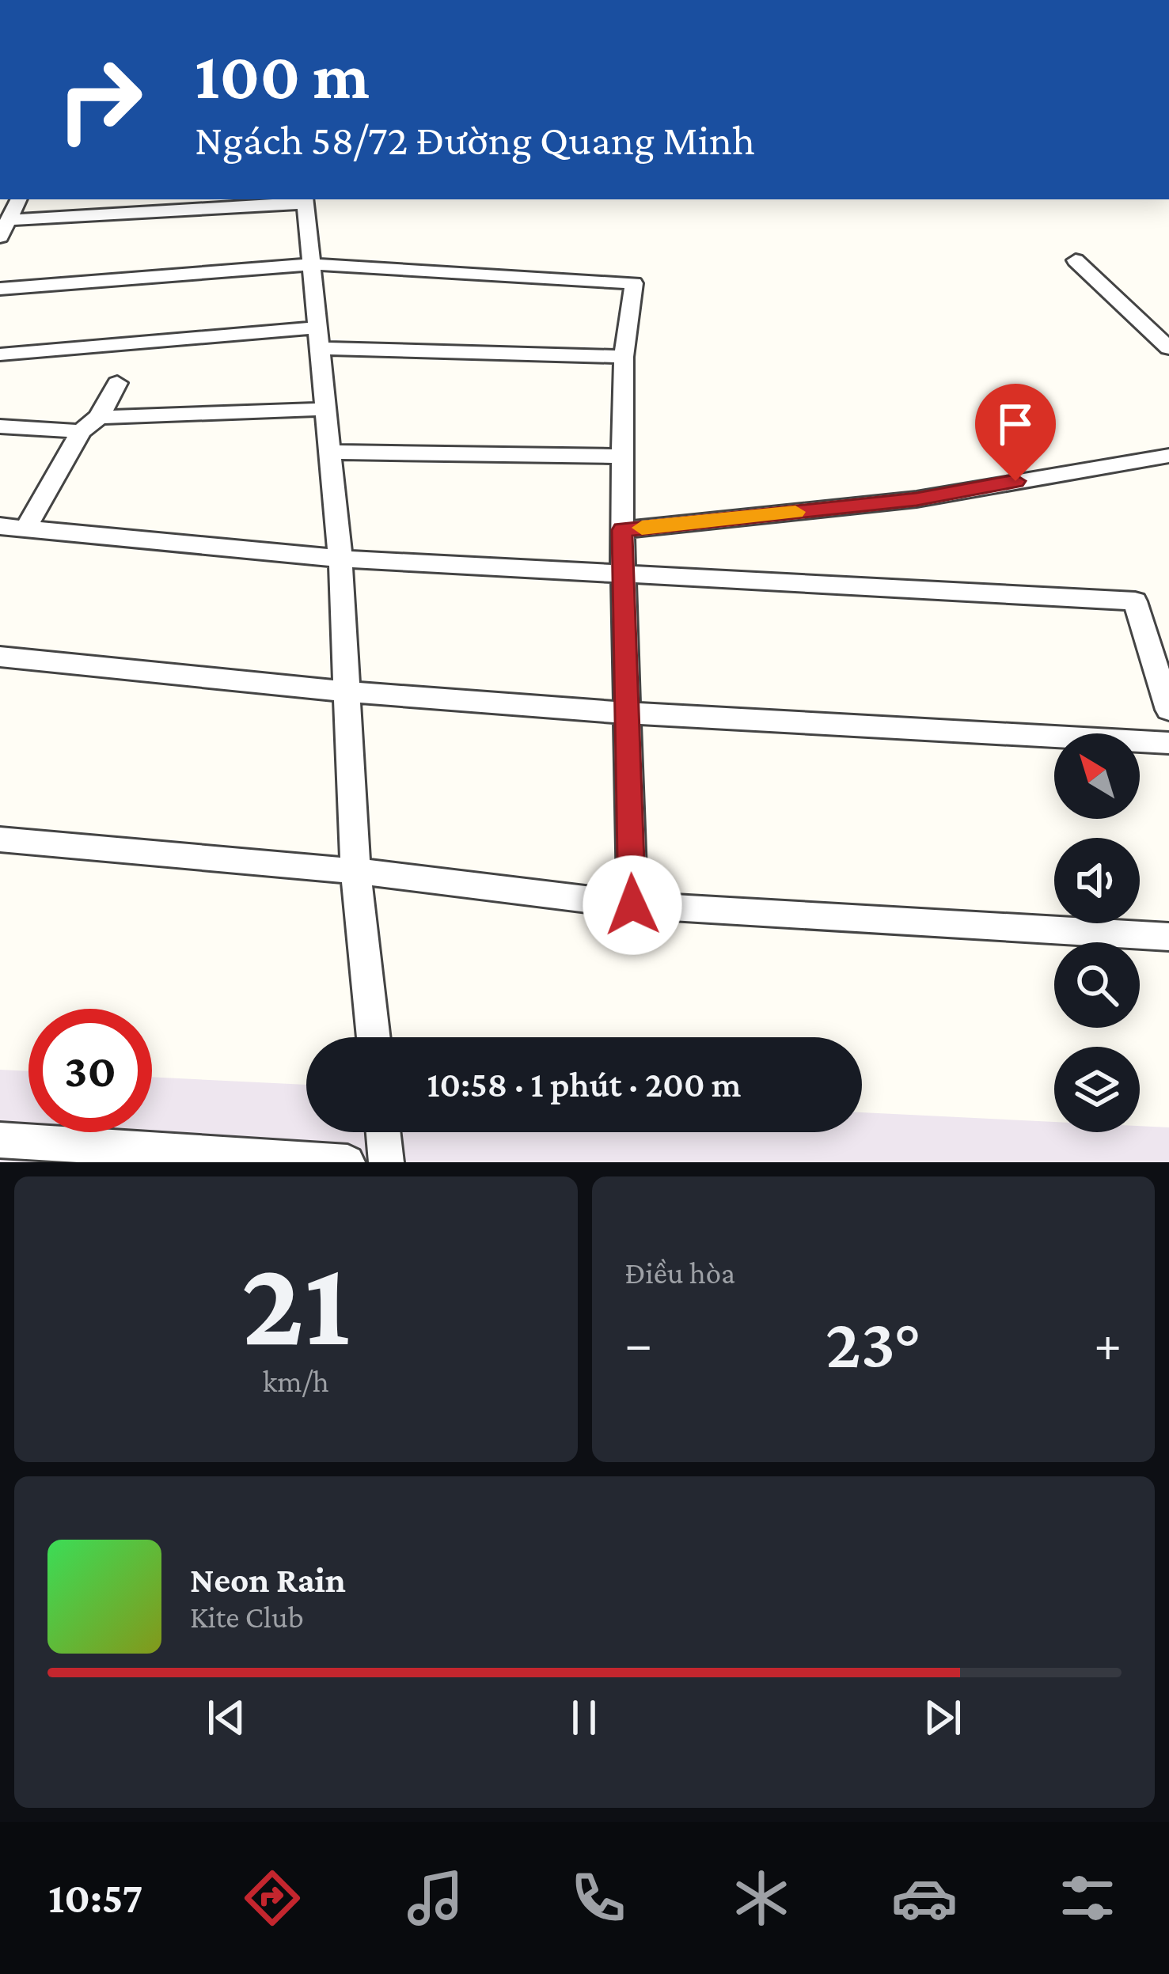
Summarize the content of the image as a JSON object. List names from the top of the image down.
{
  "north": "top left",
  "page": {
    "turn": ["100 m", "Ngách 58/72 Đường Quang Minh"],
    "limit": "30",
    "trip": "10:58 · 1 phút · 200 m",
    "tile": [
      ["21", "km/h"],
      "Điều hòa"
    ],
    "heat": ["−", "23°", "+"],
    "song": ["Neon Rain", "Kite Club"],
    "tabs": "10:57"
  }
}
